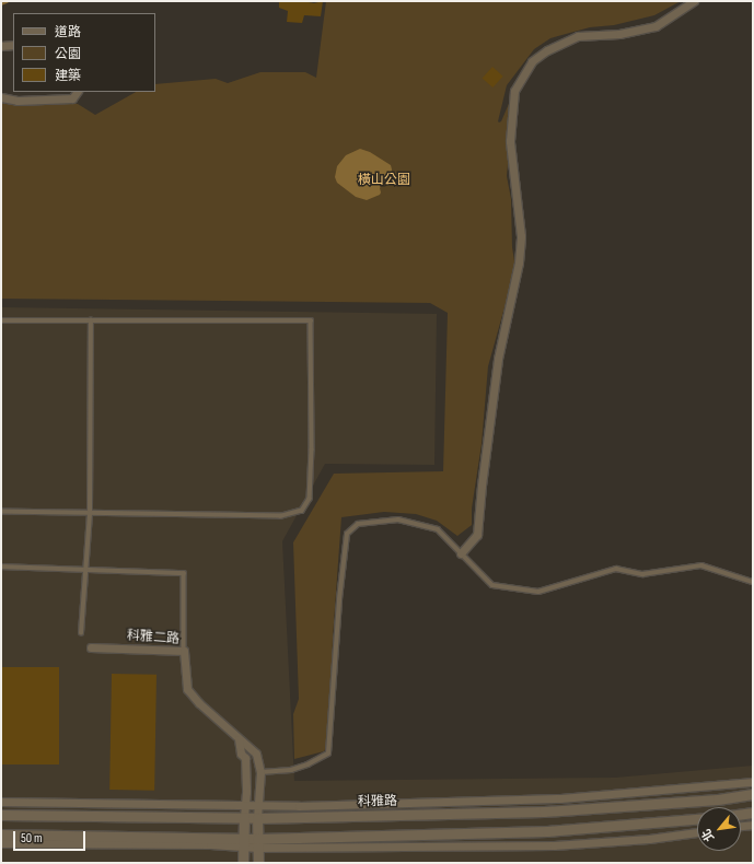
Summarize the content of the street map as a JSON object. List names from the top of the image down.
{
  "streets": {
    "street": ["科雅二路", "科雅路"]
  },
  "crossings": [
    ["科雅二路", "科雅路"]
  ],
  "parks": ["橫山公園"],
  "legend": ["道路", "公園", "建築"],
  "scale_bar": "50 m",
  "north": "bottom left"
}
